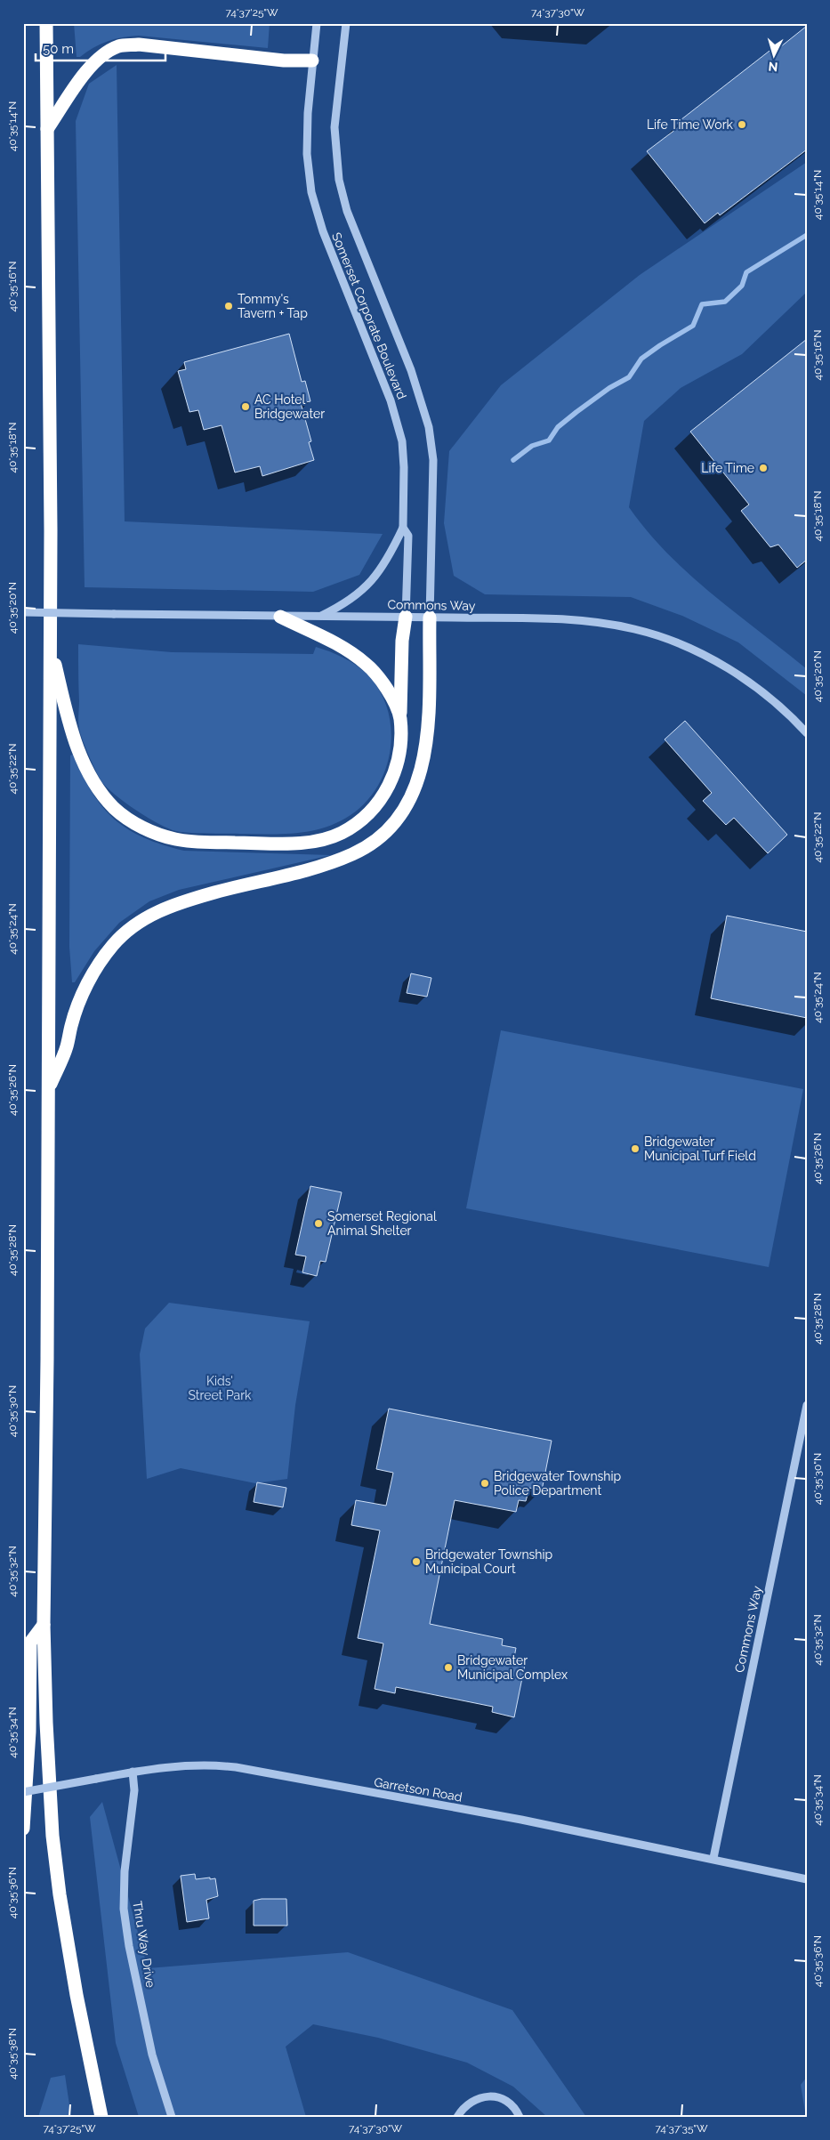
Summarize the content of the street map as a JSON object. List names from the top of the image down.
{
  "streets": {
    "street": [
      "Somerset Corporate Boulevard",
      "Commons Way",
      "Garretson Road",
      "Thru Way Drive"
    ]
  },
  "crossings": [
    ["Somerset Corporate Boulevard", "Commons Way"],
    ["Commons Way", "Garretson Road"],
    ["Garretson Road", "Thru Way Drive"]
  ],
  "parks": ["Kids' Street Park"],
  "places": [
    "Life Time Work",
    "Tommy's Tavern + Tap",
    "AC Hotel Bridgewater",
    "Life Time",
    "Bridgewater Municipal Turf Field",
    "Somerset Regional Animal Shelter",
    "Bridgewater Township Police Department",
    "Bridgewater Township Municipal Court",
    "Bridgewater Municipal Complex"
  ],
  "scale_bar": "50 m",
  "north": "bottom",
  "coordinates": [
    "74°37'25\"W",
    "74°37'30\"W",
    "40°35'14\"N",
    "40°35'16\"N",
    "40°35'18\"N",
    "40°35'20\"N",
    "40°35'22\"N",
    "40°35'24\"N",
    "40°35'26\"N",
    "40°35'28\"N",
    "40°35'30\"N",
    "40°35'32\"N",
    "40°35'34\"N",
    "40°35'36\"N",
    "40°35'38\"N",
    "74°37'35\"W"
  ]
}
